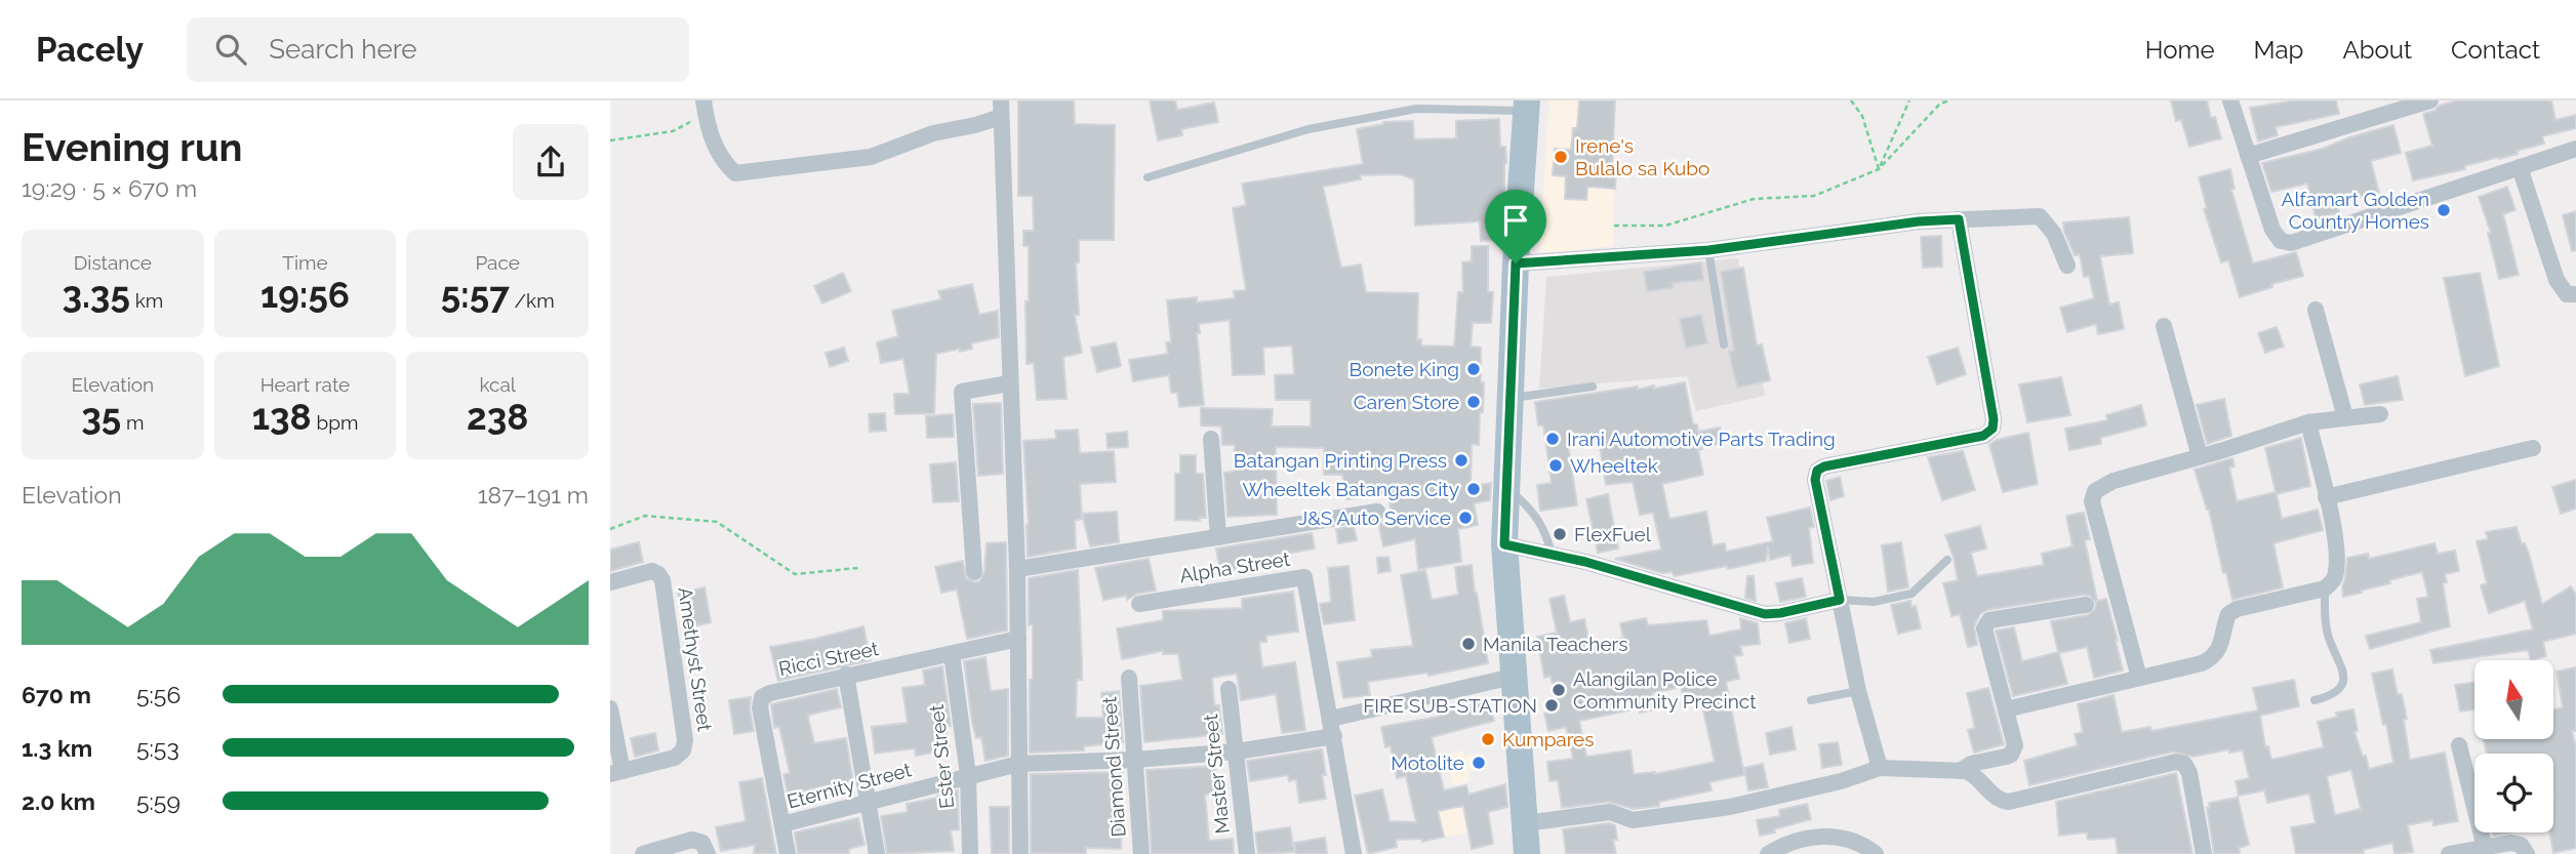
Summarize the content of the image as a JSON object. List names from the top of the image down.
{
  "streets": {
    "street": [
      "Alpha Street",
      "Ricci Street",
      "Amethyst Street",
      "Ester Street",
      "Diamond Street",
      "Master Street",
      "Eternity Street"
    ]
  },
  "crossings": [
    ["Alpha Street", "Eternity Street"],
    ["Ricci Street", "Ester Street"],
    ["Ricci Street", "Eternity Street"],
    ["Ester Street", "Eternity Street"],
    ["Diamond Street", "Eternity Street"],
    ["Master Street", "Eternity Street"]
  ],
  "places": [
    "Irene's Bulalo sa Kubo",
    "Alfamart Golden Country Homes",
    "Bonete King",
    "Caren Store",
    "Irani Automotive Parts Trading",
    "Batangan Printing Press",
    "Wheeltek",
    "Wheeltek Batangas City",
    "J&S Auto Service",
    "FlexFuel",
    "Manila Teachers",
    "Alangilan Police Community Precinct",
    "FIRE SUB-STATION",
    "Kumpares",
    "Motolite"
  ],
  "north": "top",
  "page": {
    "header": "Pacely",
    "search": "Search here",
    "nav": [
      "Home",
      "Map",
      "About",
      "Contact"
    ],
    "heading": ["Evening run", "19:29 · 5 × 670 m"],
    "stats": [
      ["Distance", "3.35 km"],
      ["Time", "19:56"],
      ["Pace", "5:57 /km"],
      ["Elevation", "35 m"],
      ["Heart rate", "138 bpm"],
      ["kcal", "238"]
    ],
    "chart": ["Elevation", "187–191 m"],
    "list": [
      {
        "name": "670 m",
        "note": "5:56"
      },
      {
        "name": "1.3 km",
        "note": "5:53"
      },
      {
        "name": "2.0 km",
        "note": "5:59"
      }
    ]
  }
}
